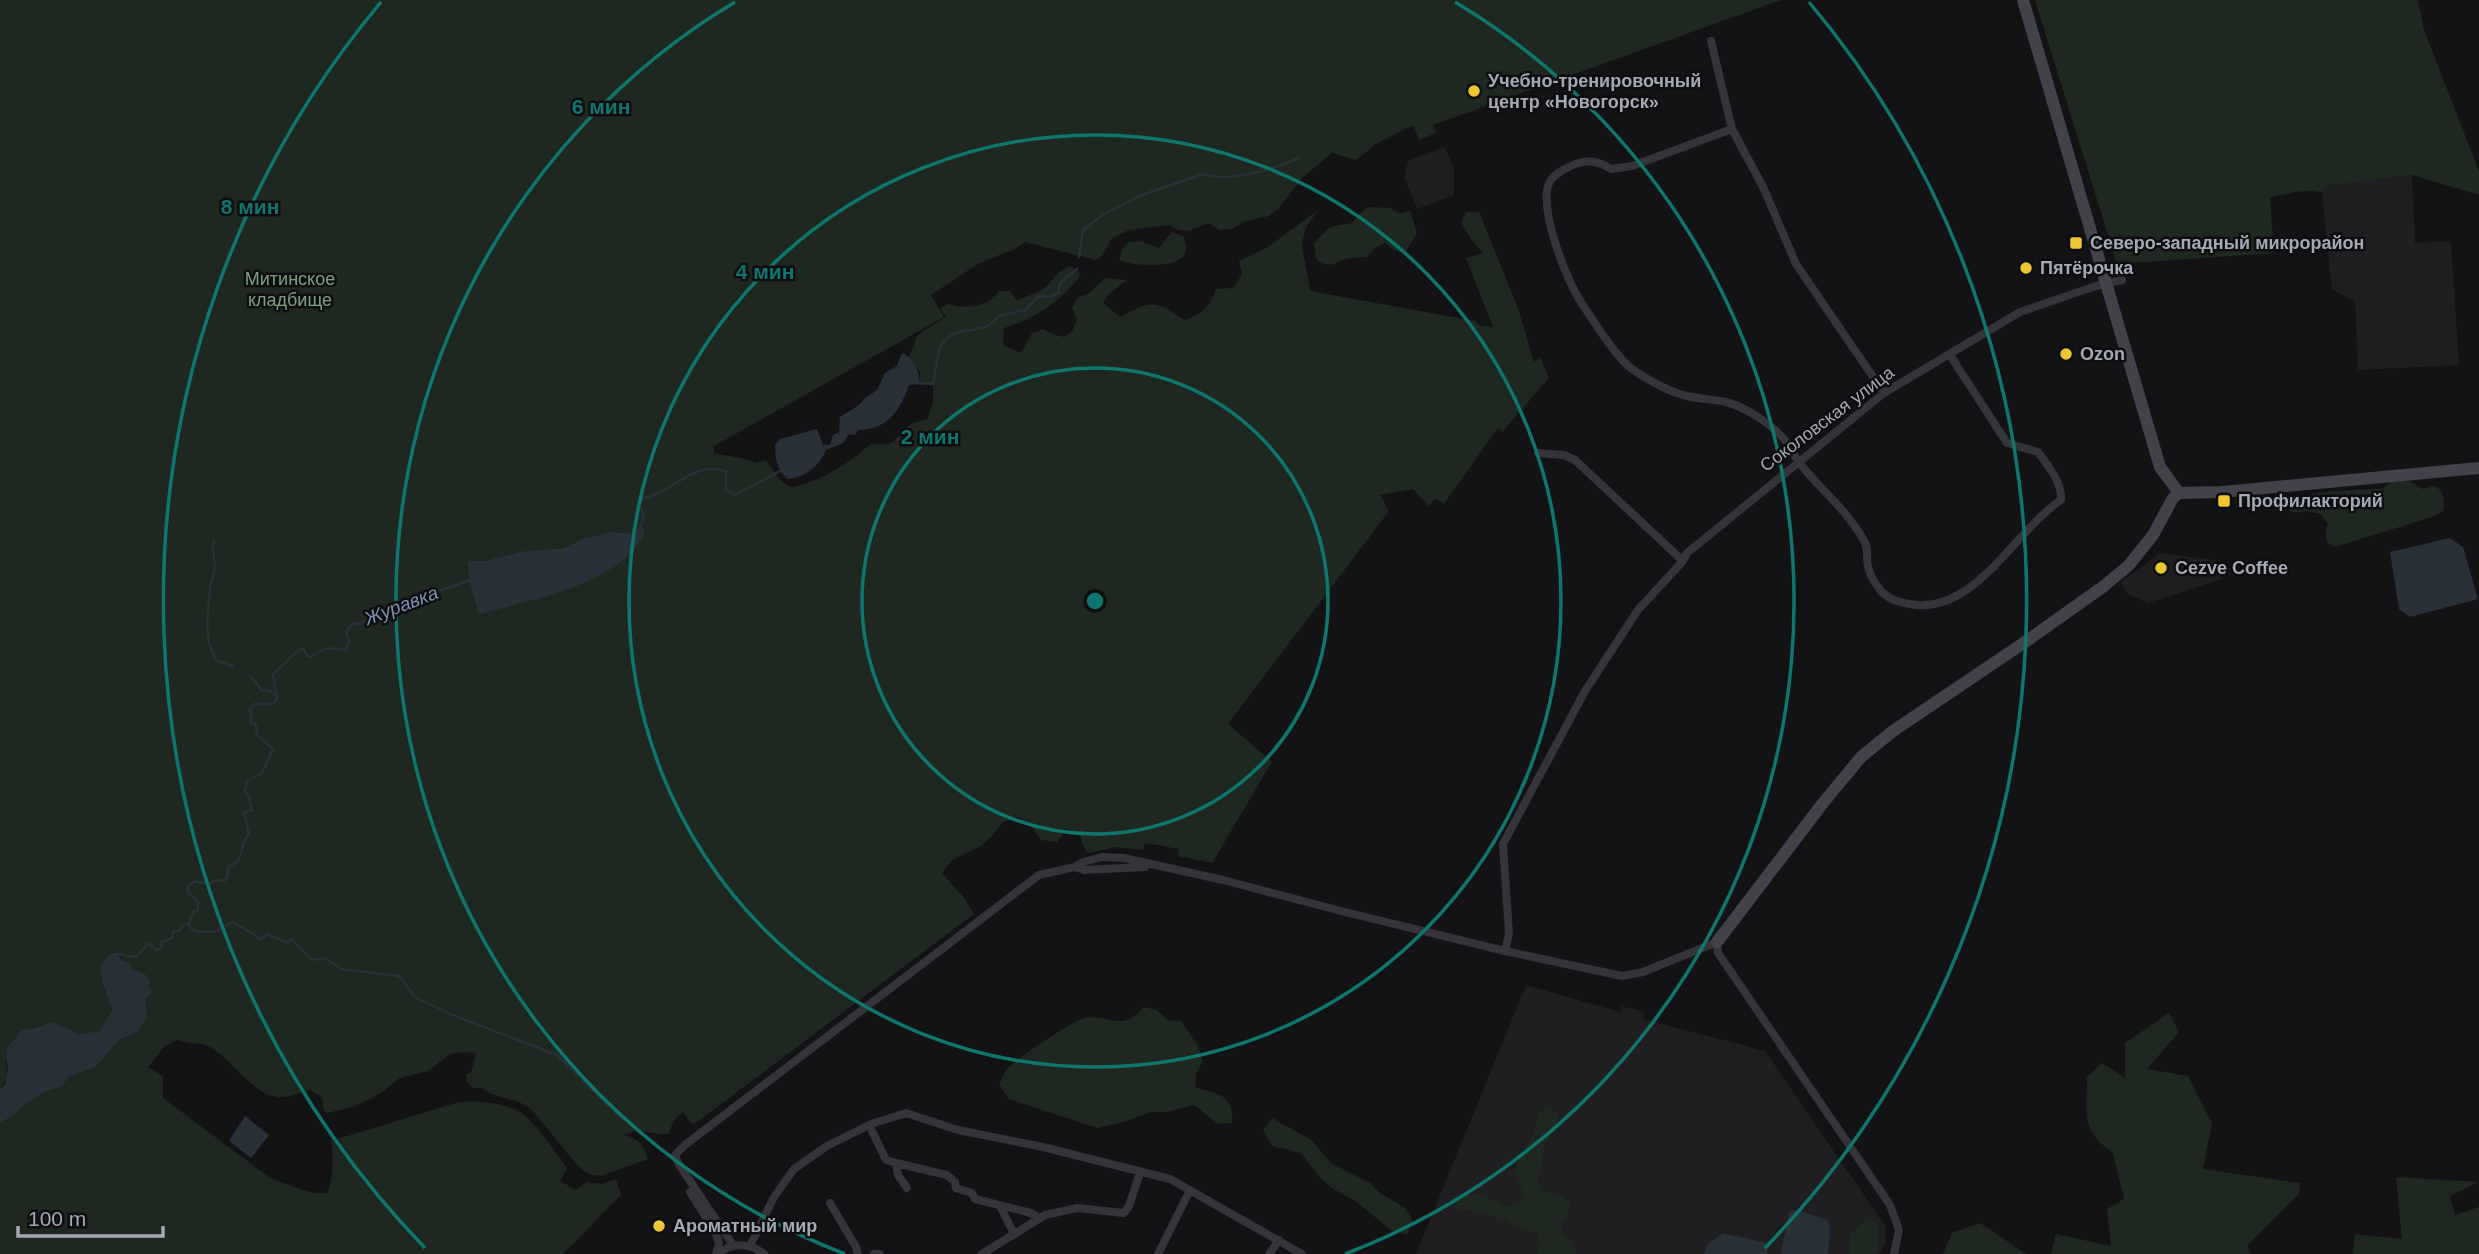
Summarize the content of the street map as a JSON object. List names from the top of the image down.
{
  "streets": {
    "street": ["Соколовская улица"]
  },
  "water": ["Журавка"],
  "parks": ["Митинское кладбище"],
  "places": {
    "other": [
      "Учебно-тренировочный центр «Новогорск»",
      "Пятёрочка",
      "Ozon",
      "Cezve Coffee",
      "Ароматный мир"
    ],
    "transit": ["Северо-западный микрорайон", "Профилакторий"]
  },
  "scale_bar": "100 m",
  "rings": [
    "6 мин",
    "8 мин",
    "4 мин",
    "2 мин"
  ]
}
